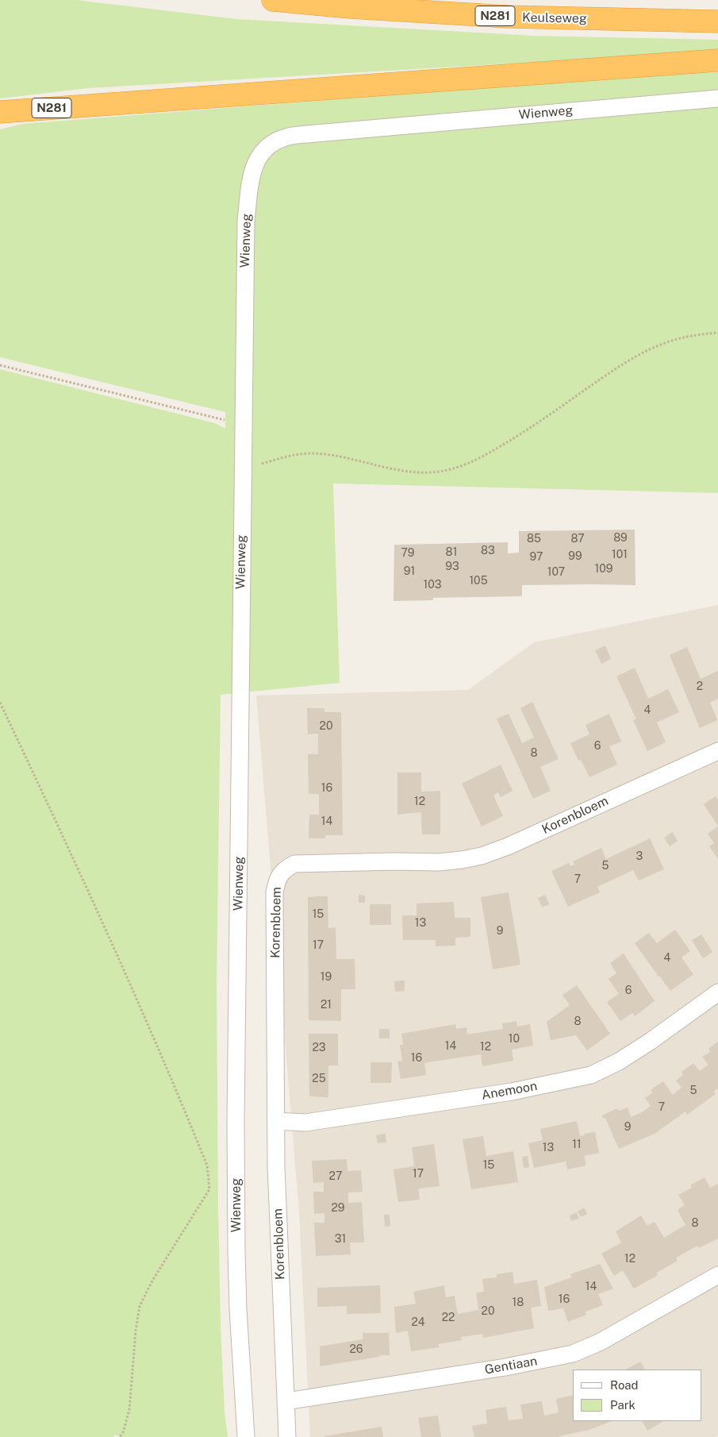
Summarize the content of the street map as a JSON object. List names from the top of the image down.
{
  "streets": {
    "highway": ["N281", "Keulseweg"],
    "street": [
      "Wienweg",
      "Korenbloem",
      "Anemoon",
      "Gentiaan"
    ]
  },
  "crossings": [
    ["Korenbloem", "Anemoon"],
    ["Korenbloem", "Gentiaan"]
  ],
  "house_numbers": [
    "89",
    "85",
    "87",
    "83",
    "81",
    "79",
    "101",
    "99",
    "97",
    "93",
    "109",
    "91",
    "107",
    "105",
    "103",
    "2",
    "4",
    "20",
    "6",
    "8",
    "16",
    "12",
    "14",
    "3",
    "5",
    "7",
    "15",
    "13",
    "9",
    "17",
    "4",
    "19",
    "6",
    "21",
    "8",
    "10",
    "14",
    "12",
    "23",
    "16",
    "25",
    "5",
    "7",
    "9",
    "11",
    "13",
    "15",
    "17",
    "27",
    "29",
    "8",
    "31",
    "12",
    "14",
    "16",
    "18",
    "20",
    "22",
    "24",
    "26"
  ],
  "legend": ["Road", "Park"]
}
